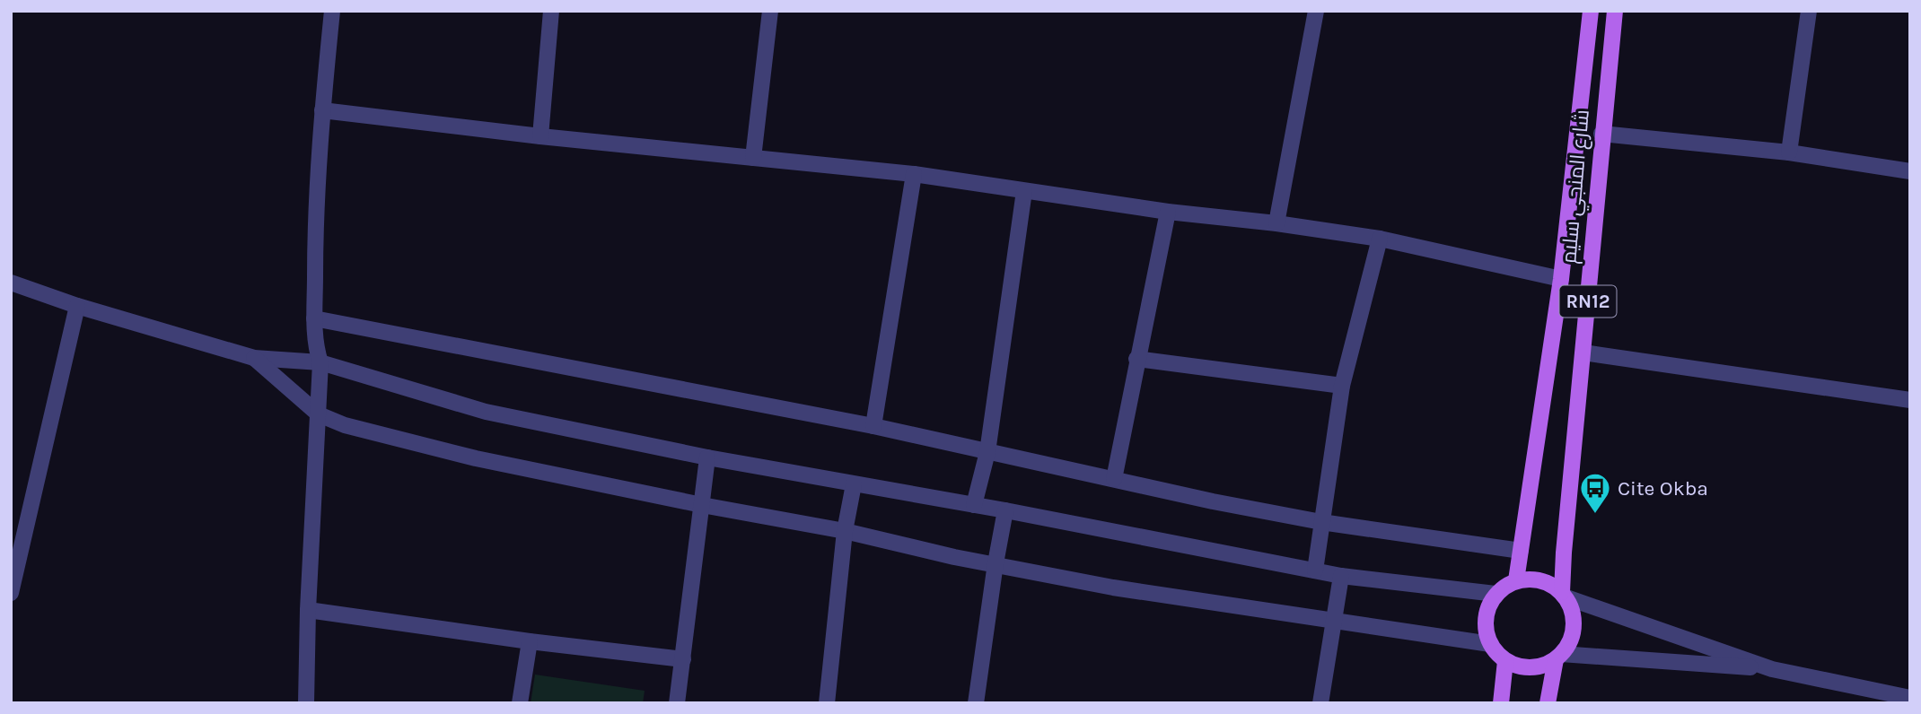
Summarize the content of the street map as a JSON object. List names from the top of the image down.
{
  "streets": {
    "main road": ["شارع المنجي سليم", "RN12"]
  },
  "crossings": [
    ["شارع المنجي سليم", "RN12"]
  ],
  "places": {
    "bus stop": ["Cite Okba"]
  }
}
